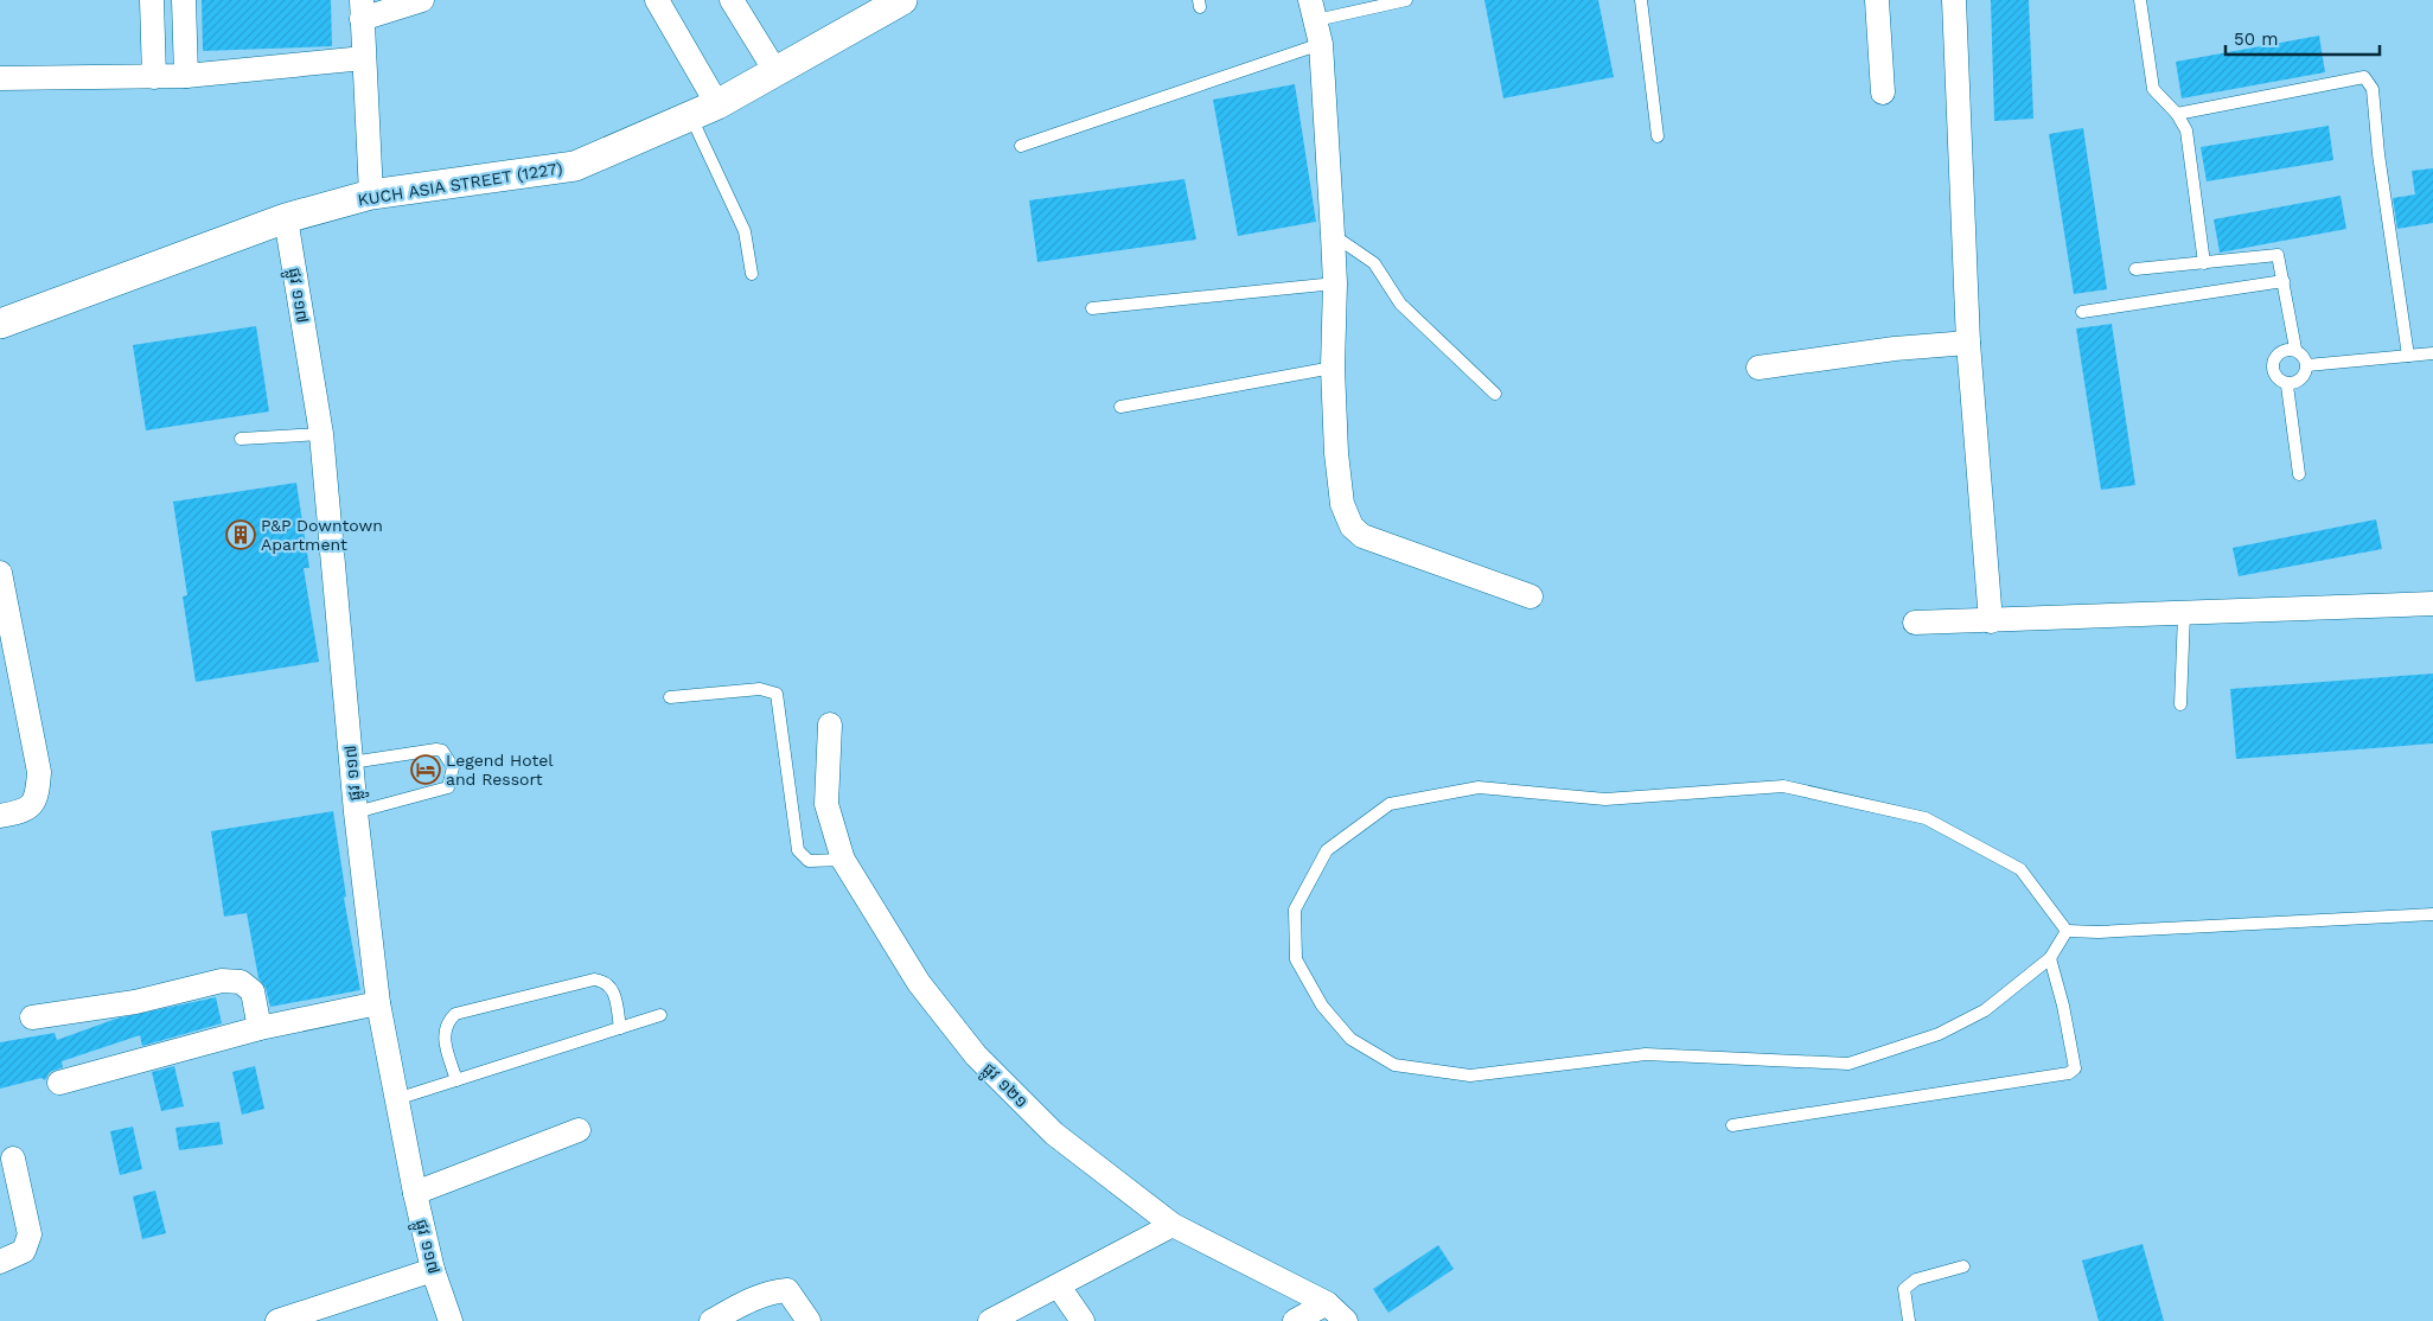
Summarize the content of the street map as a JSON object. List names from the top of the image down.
{
  "streets": {
    "street": ["KUCH ASIA STREET (1227)", "ផ្លូវ ១១៧", "ផ្លូវ ១២១"]
  },
  "crossings": [
    ["KUCH ASIA STREET (1227)", "ផ្លូវ ១១៧"]
  ],
  "places": {
    "building": ["P&P Downtown Apartment"],
    "hotel": ["Legend Hotel and Ressort"]
  },
  "scale_bar": "50 m"
}
